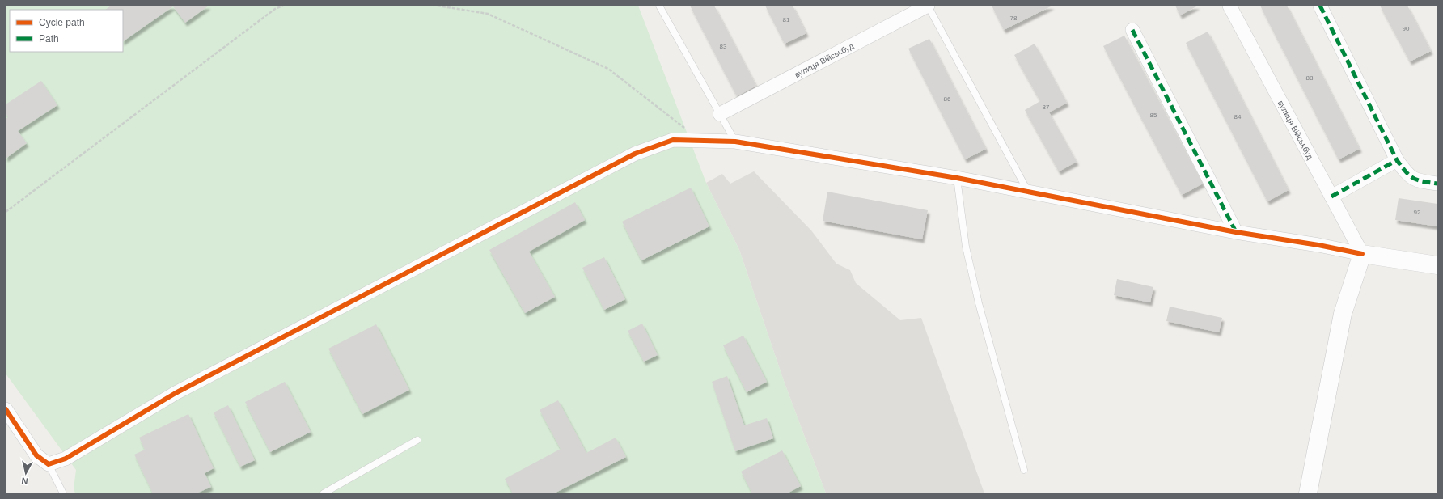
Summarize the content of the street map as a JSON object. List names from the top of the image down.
{
  "streets": {
    "street": ["вулиця Військбуд"]
  },
  "house_numbers": [
    "78",
    "81",
    "90",
    "83",
    "88",
    "86",
    "87",
    "85",
    "84",
    "92"
  ],
  "legend": ["Cycle path", "Path"],
  "north": "bottom"
}
